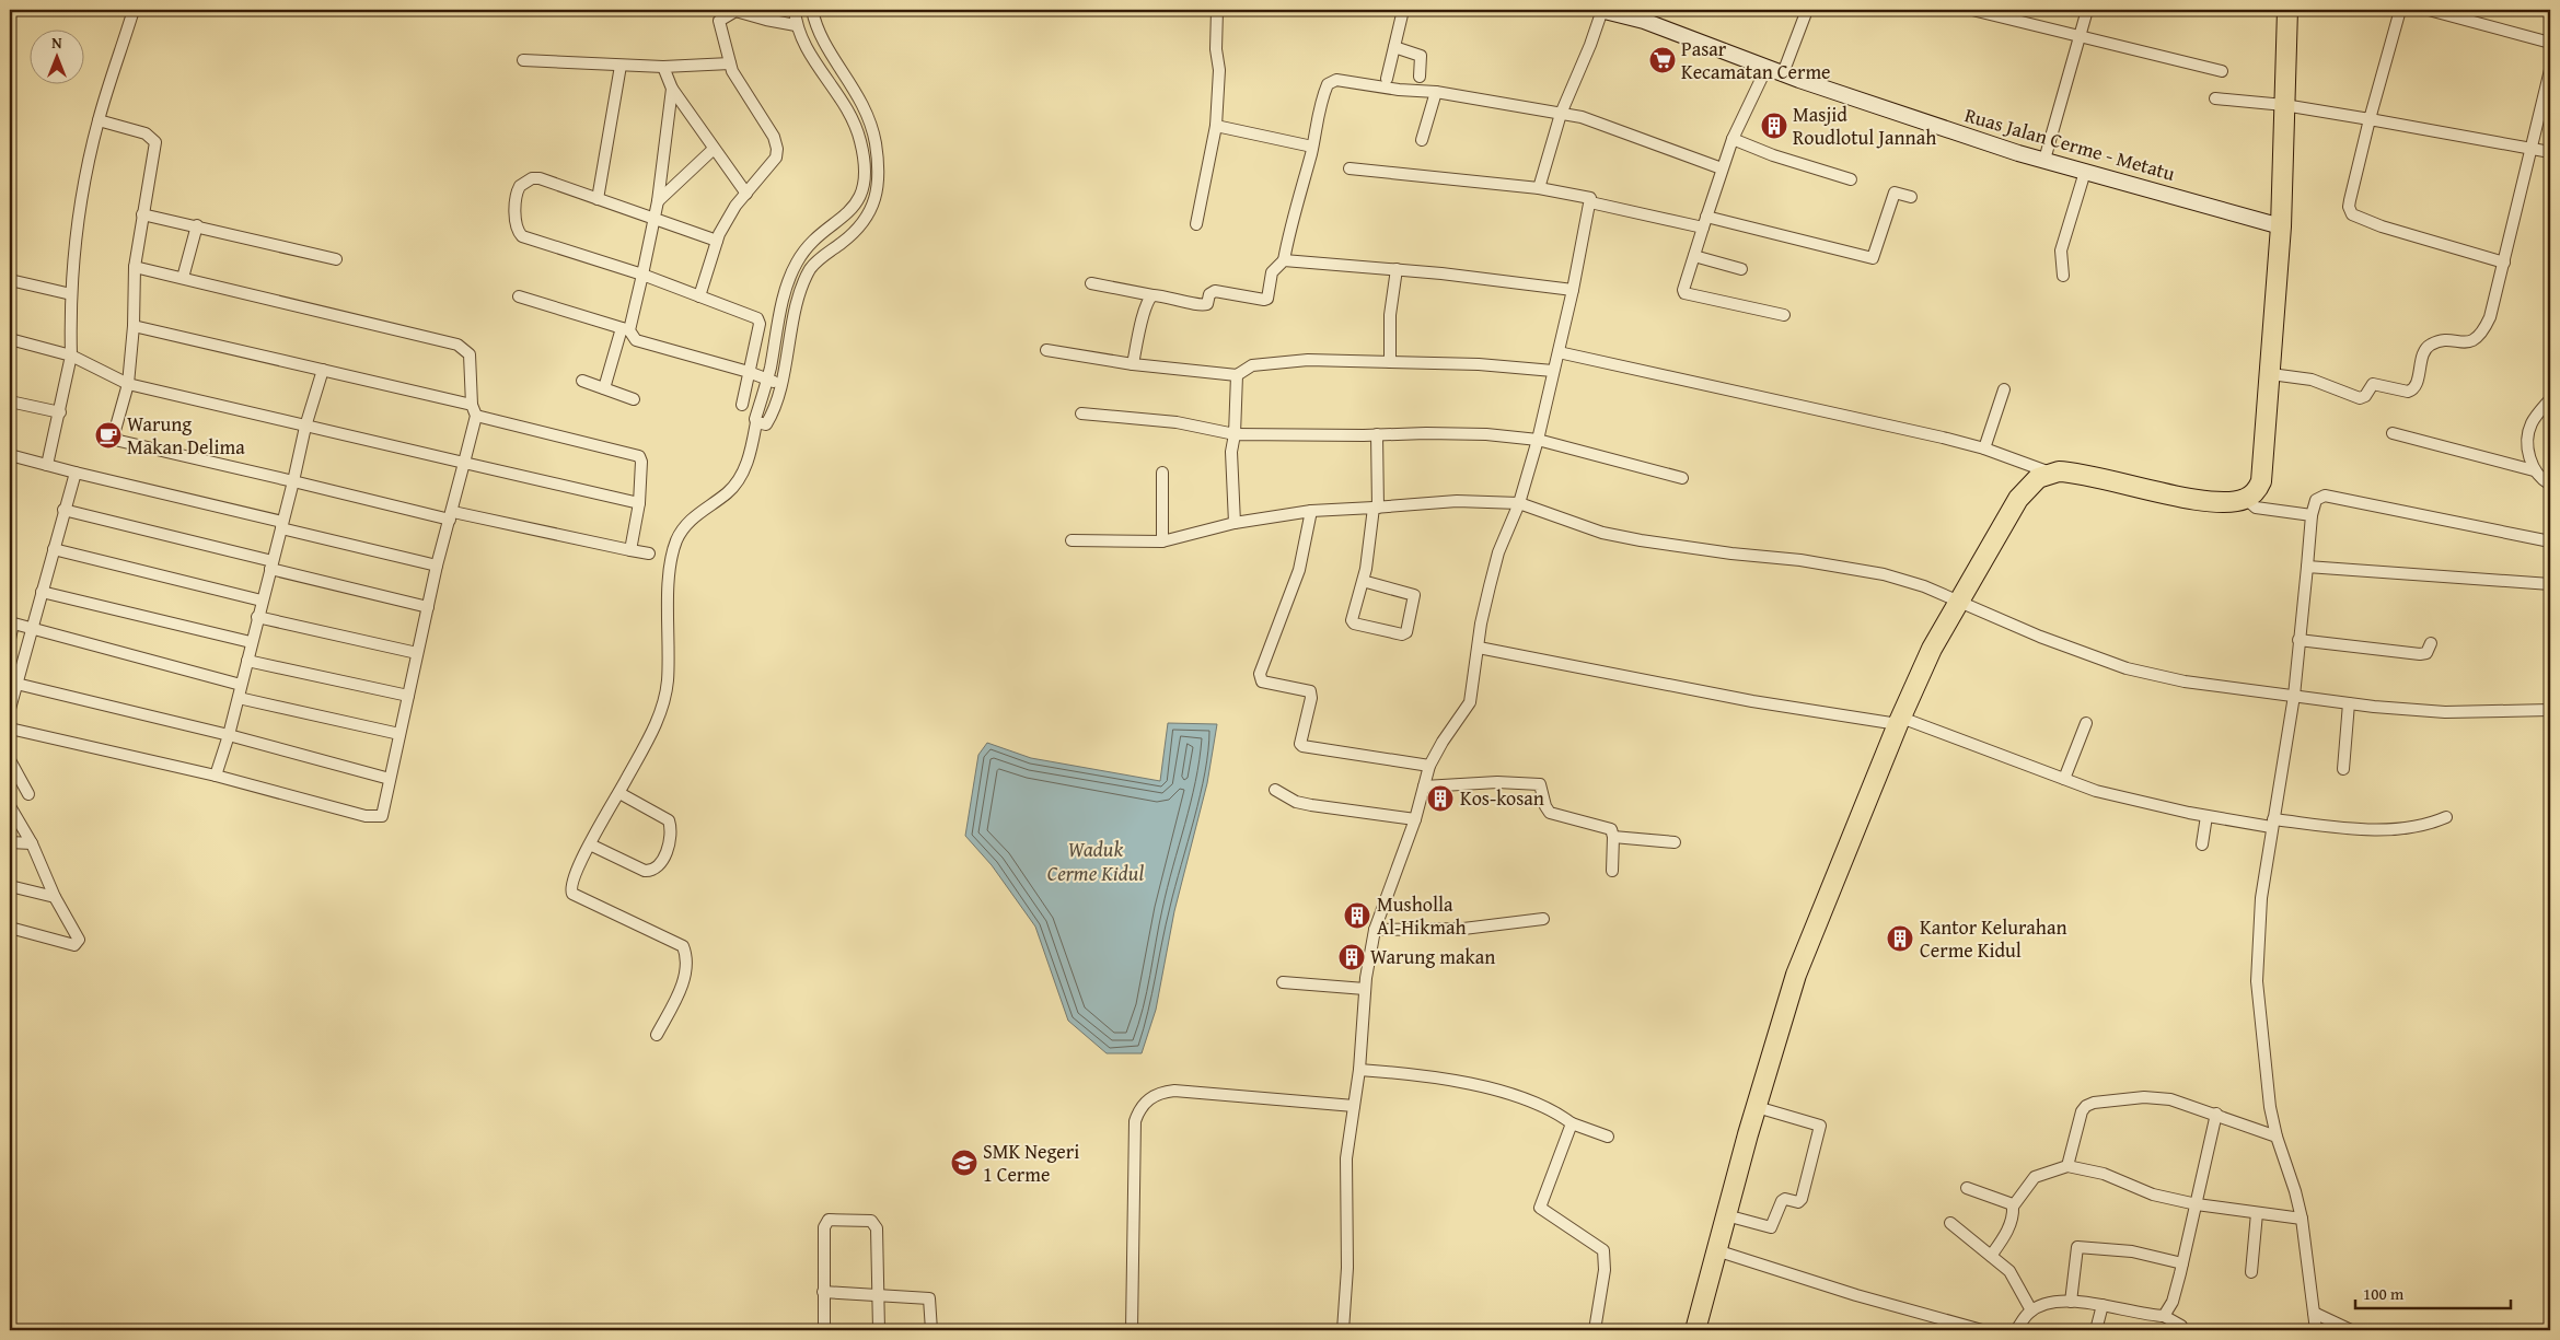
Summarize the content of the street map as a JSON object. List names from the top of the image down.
{
  "streets": {
    "main road": ["Ruas Jalan Cerme - Metatu"]
  },
  "water": ["Waduk Cerme Kidul"],
  "places": {
    "supermarket": ["Pasar Kecamatan Cerme"],
    "building": [
      "Masjid Roudlotul Jannah",
      "Kos-kosan",
      "Musholla Al-Hikmah",
      "Kantor Kelurahan Cerme Kidul",
      "Warung makan"
    ],
    "cafe": ["Warung Makan Delima"],
    "school or university": ["SMK Negeri 1 Cerme"]
  },
  "scale_bar": "100 m",
  "north": "top"
}
